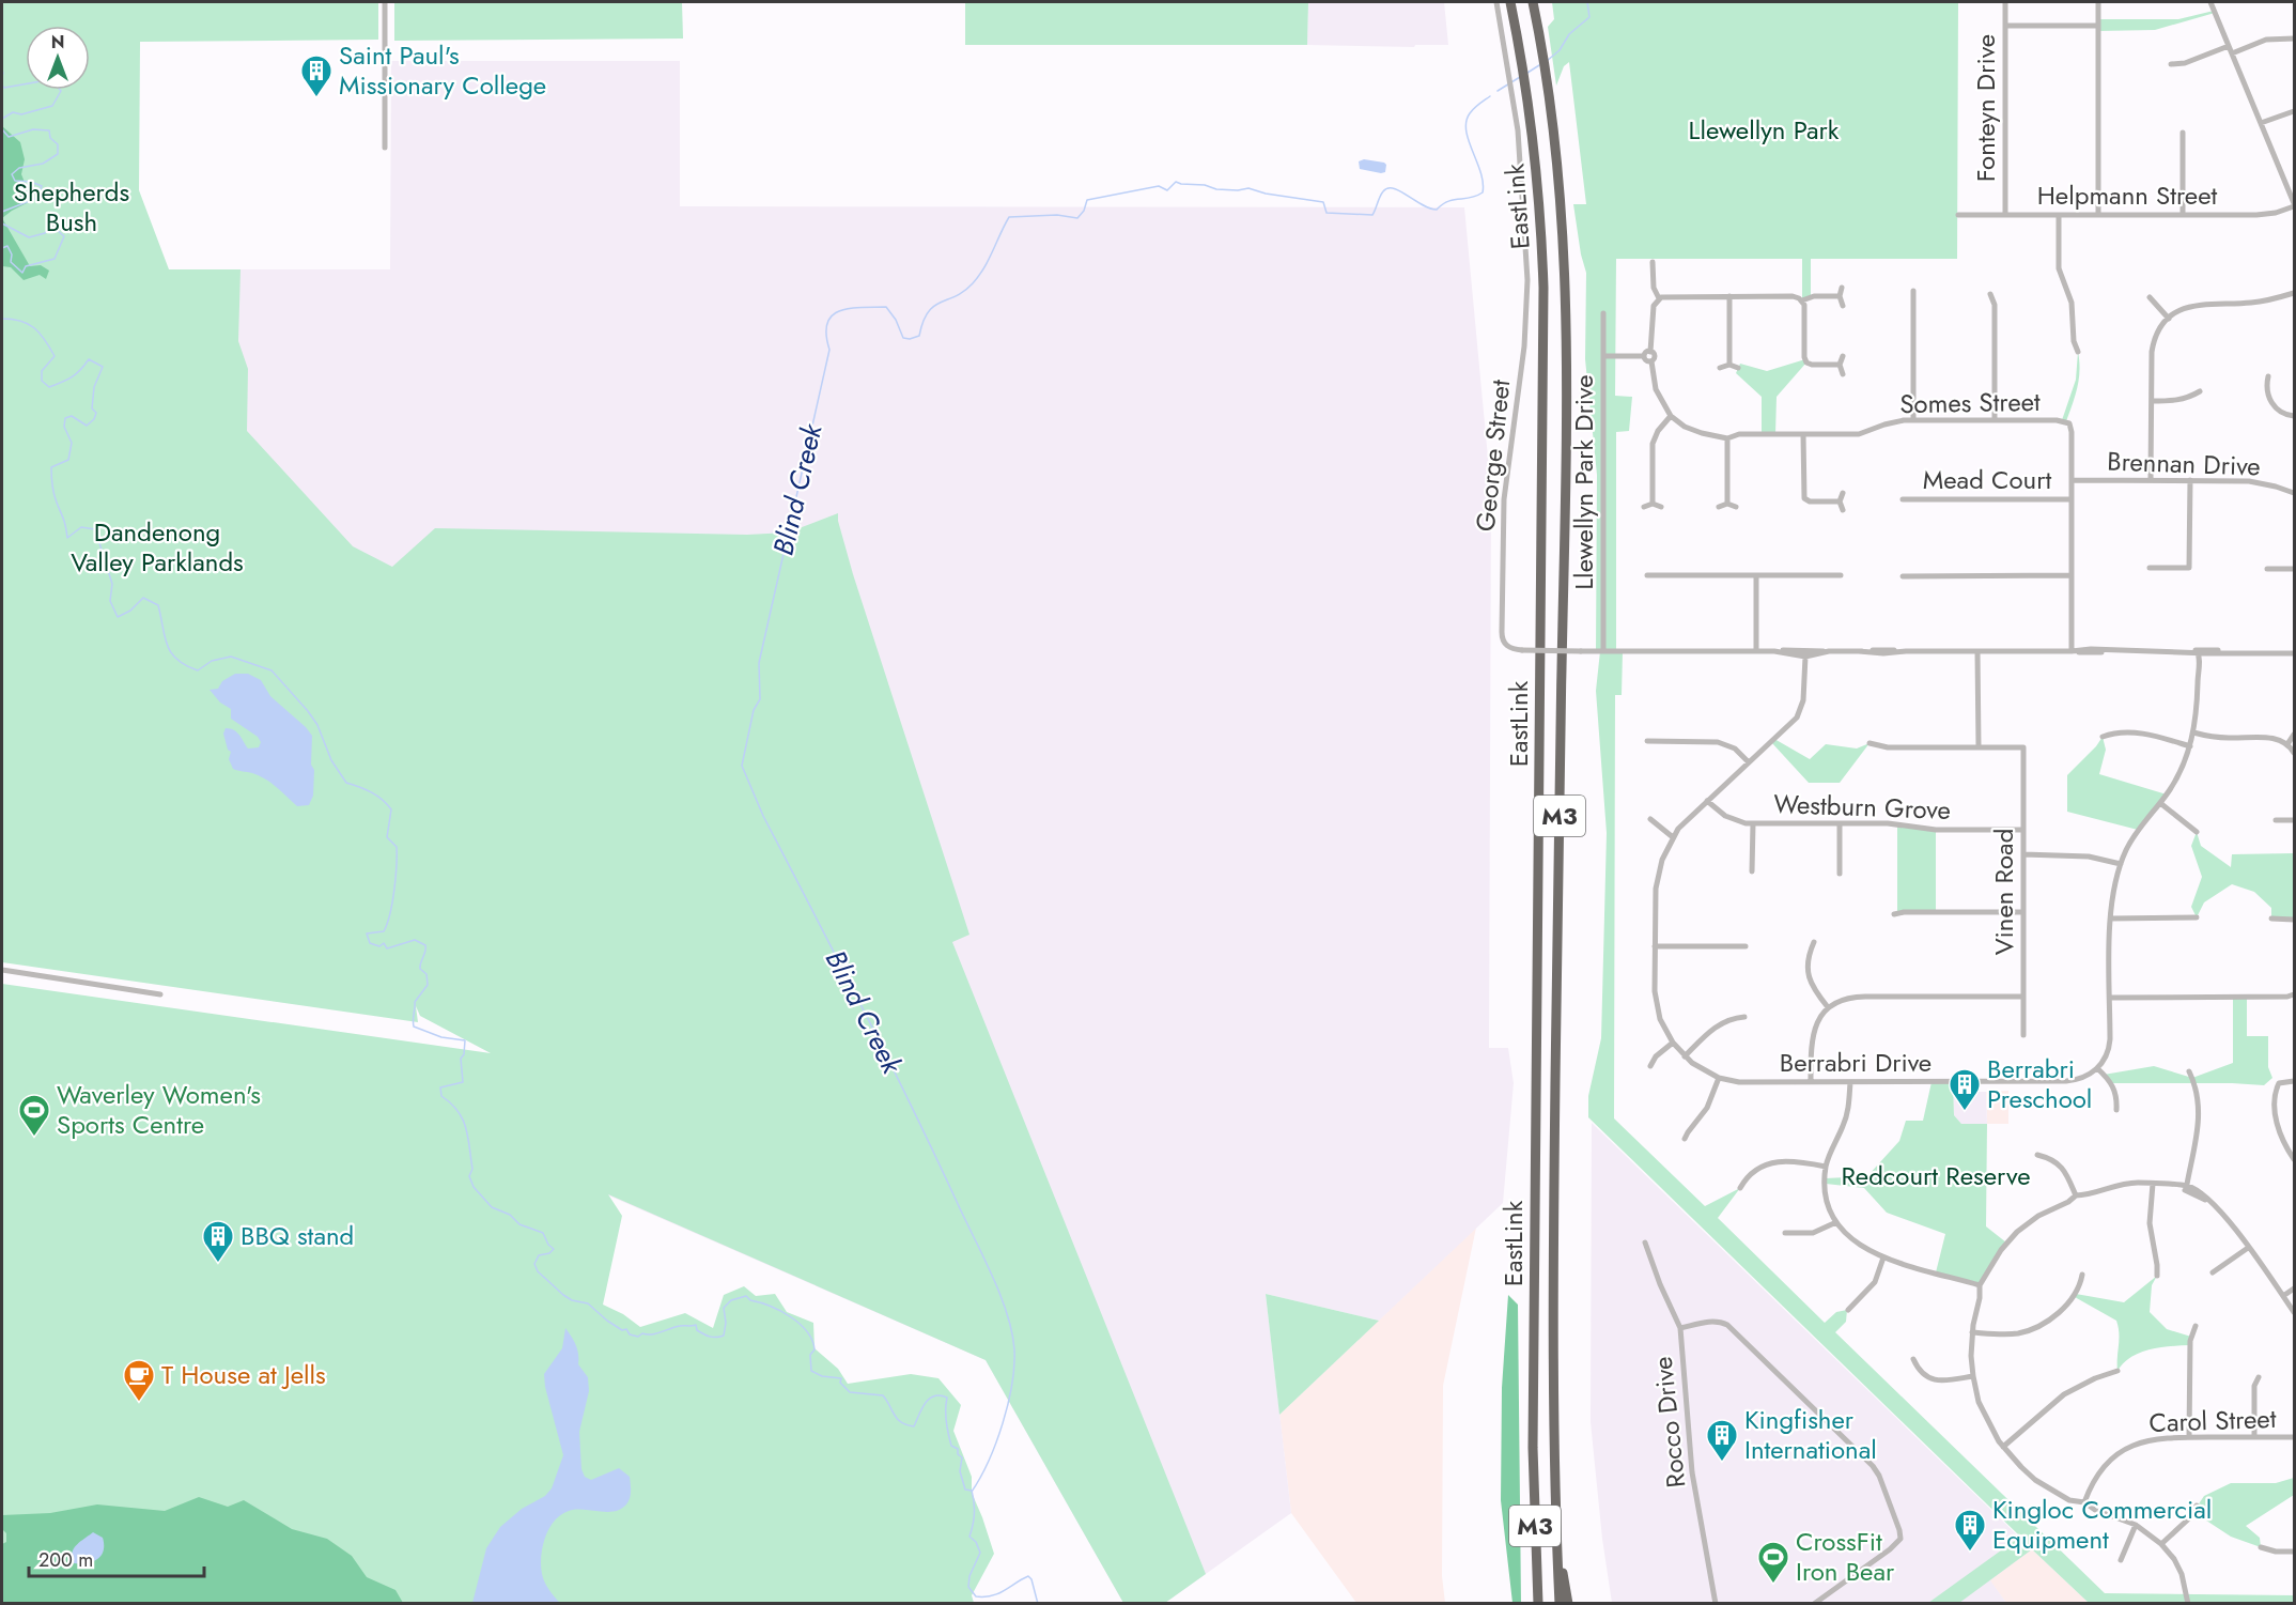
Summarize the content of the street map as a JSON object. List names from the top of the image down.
{
  "streets": {
    "highway": ["EastLink", "M3"],
    "street": [
      "Fonteyn Drive",
      "Helpmann Street",
      "Somes Street",
      "George Street",
      "Brennan Drive",
      "Mead Court",
      "Llewellyn Park Drive",
      "Westburn Grove",
      "Vinen Road",
      "Berrabri Drive",
      "Carol Street",
      "Rocco Drive"
    ]
  },
  "crossings": [
    ["Fonteyn Drive", "Helpmann Street"],
    ["Somes Street", "George Street"],
    ["Somes Street", "Brennan Drive"],
    ["Somes Street", "Mead Court"],
    ["George Street", "Llewellyn Park Drive"],
    ["George Street", "Berrabri Drive"],
    ["Westburn Grove", "Vinen Road"],
    ["Westburn Grove", "Berrabri Drive"]
  ],
  "water": ["Blind Creek"],
  "parks": [
    "Llewellyn Park",
    "Shepherds Bush",
    "Dandenong Valley Parklands",
    "Redcourt Reserve"
  ],
  "places": {
    "building": [
      "Saint Paul's Missionary College",
      "Berrabri Preschool",
      "BBQ stand",
      "Kingfisher International",
      "Kingloc Commercial Equipment"
    ],
    "sports": ["Waverley Women's Sports Centre", "CrossFit Iron Bear"],
    "cafe": ["T House at Jells"]
  },
  "scale_bar": "200 m",
  "north": "top"
}
